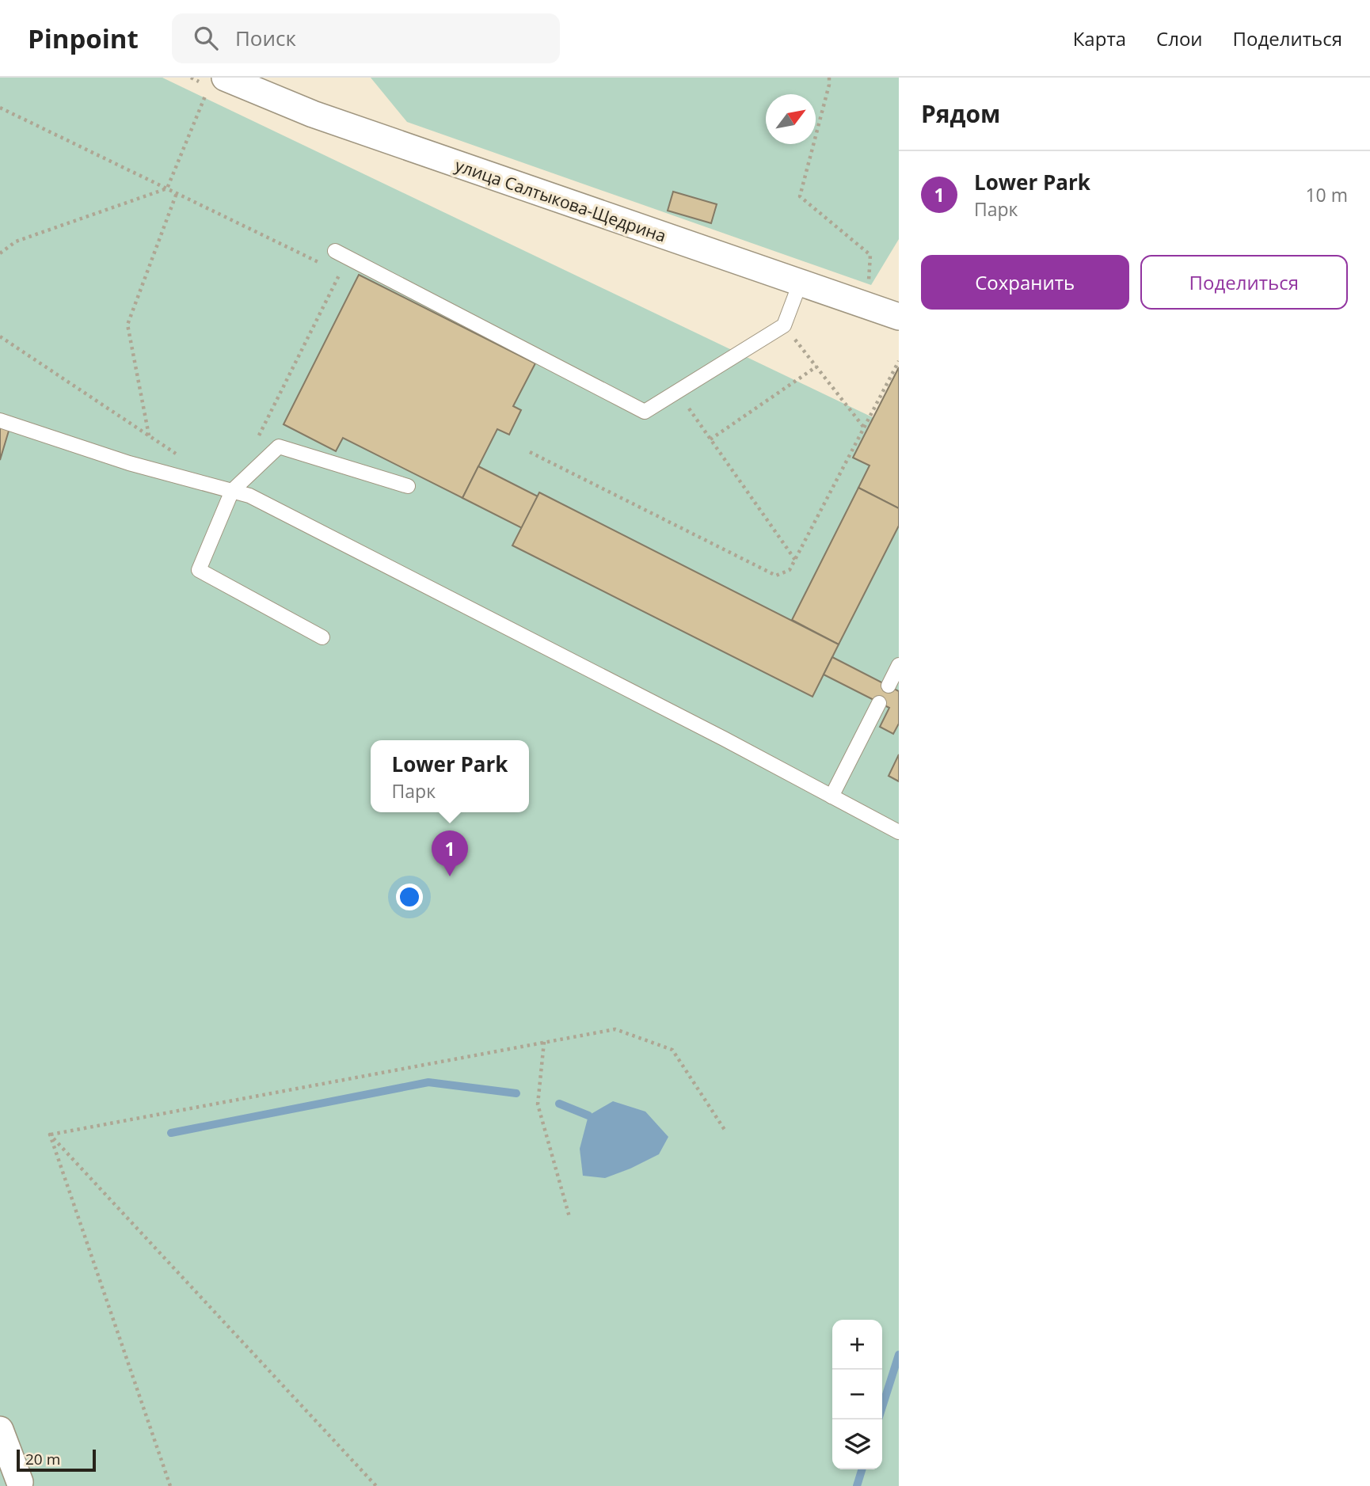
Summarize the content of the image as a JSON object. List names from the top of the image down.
{
  "streets": {
    "street": ["улица Салтыкова-Щедрина"]
  },
  "scale_bar": "20 m",
  "north": "top right",
  "page": {
    "header": "Pinpoint",
    "search": "Поиск",
    "nav": ["Карта", "Слои", "Поделиться"],
    "heading": "Рядом",
    "list": [
      {
        "mark": "1",
        "name": "Lower Park",
        "note": "Парк",
        "value": "10 m"
      }
    ],
    "buttons": ["Сохранить", "Поделиться"],
    "popup": ["Lower Park", "Парк"],
    "pins": "1",
    "map_buttons": ["+", "−"],
    "scale": "20 m"
  }
}
